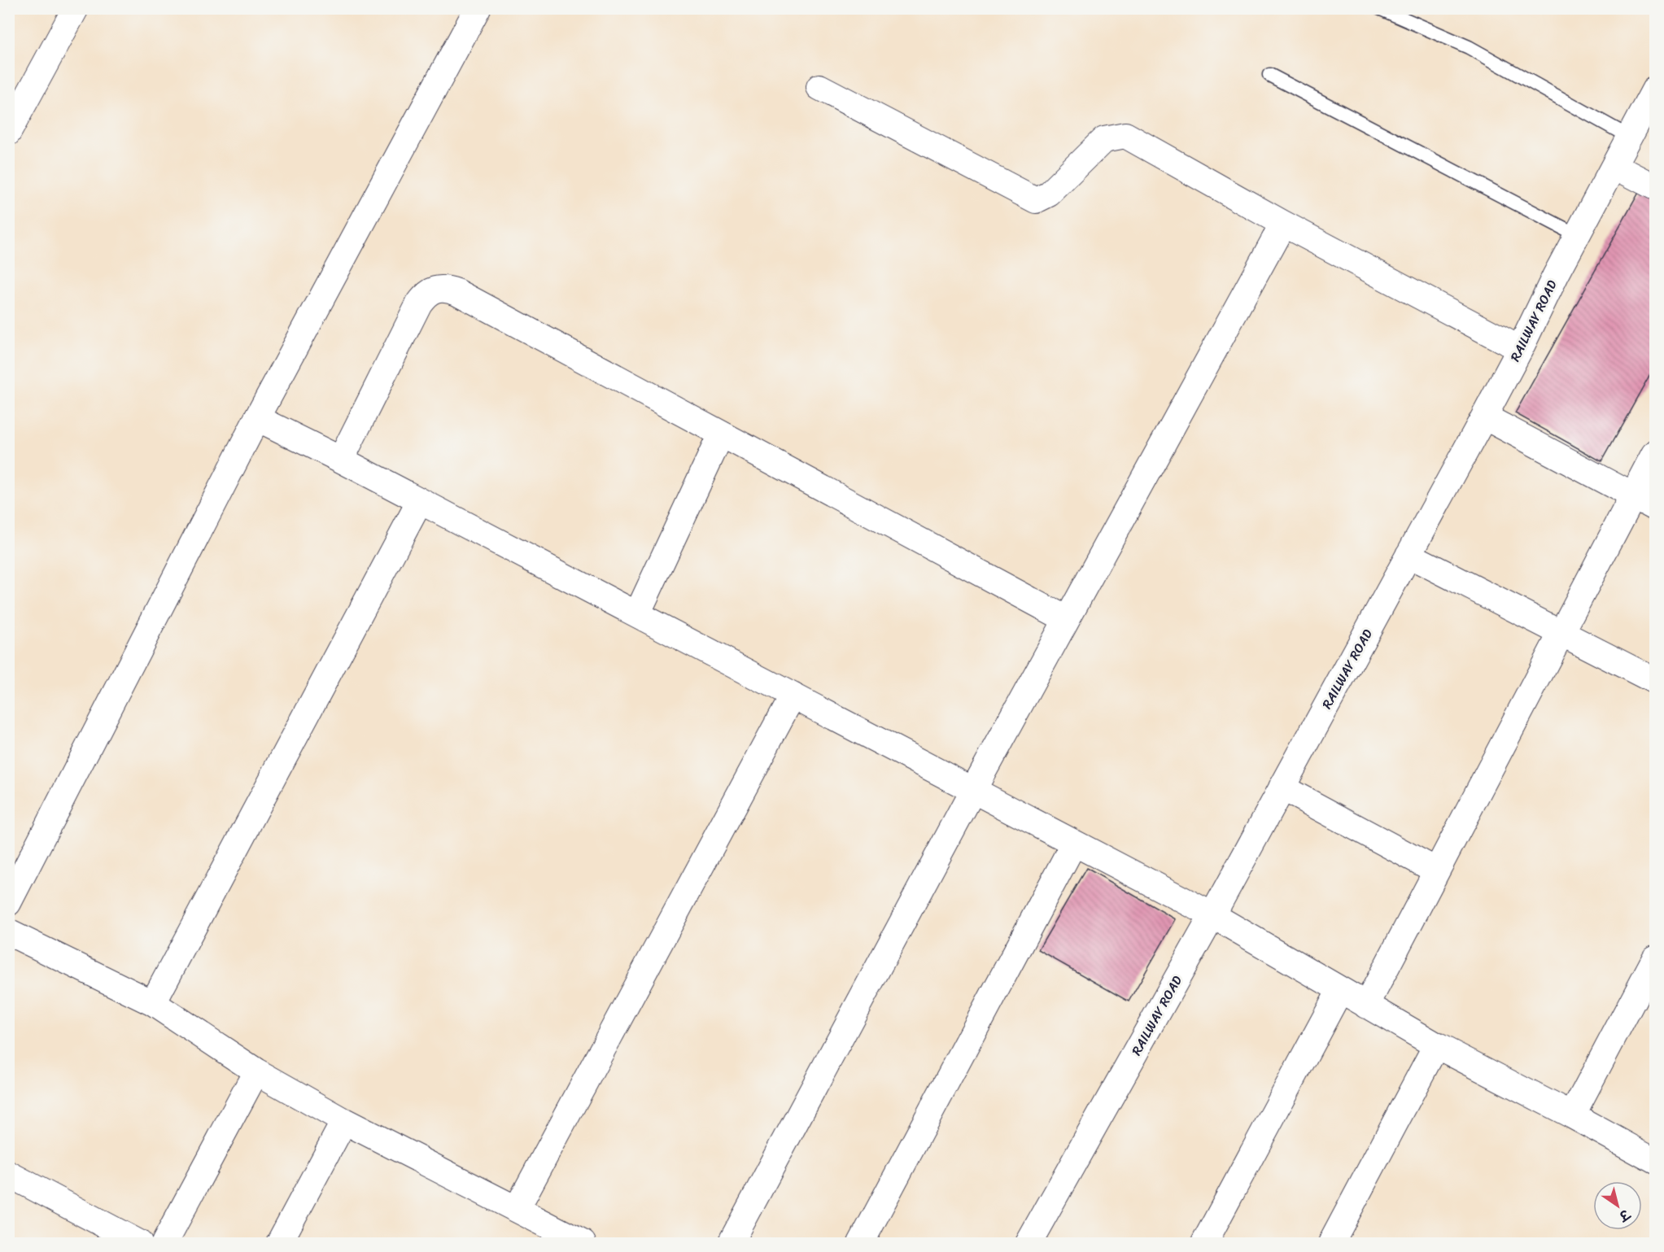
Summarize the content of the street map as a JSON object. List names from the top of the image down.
{
  "streets": {
    "street": ["RAILWAY ROAD"]
  },
  "north": "bottom right"
}
